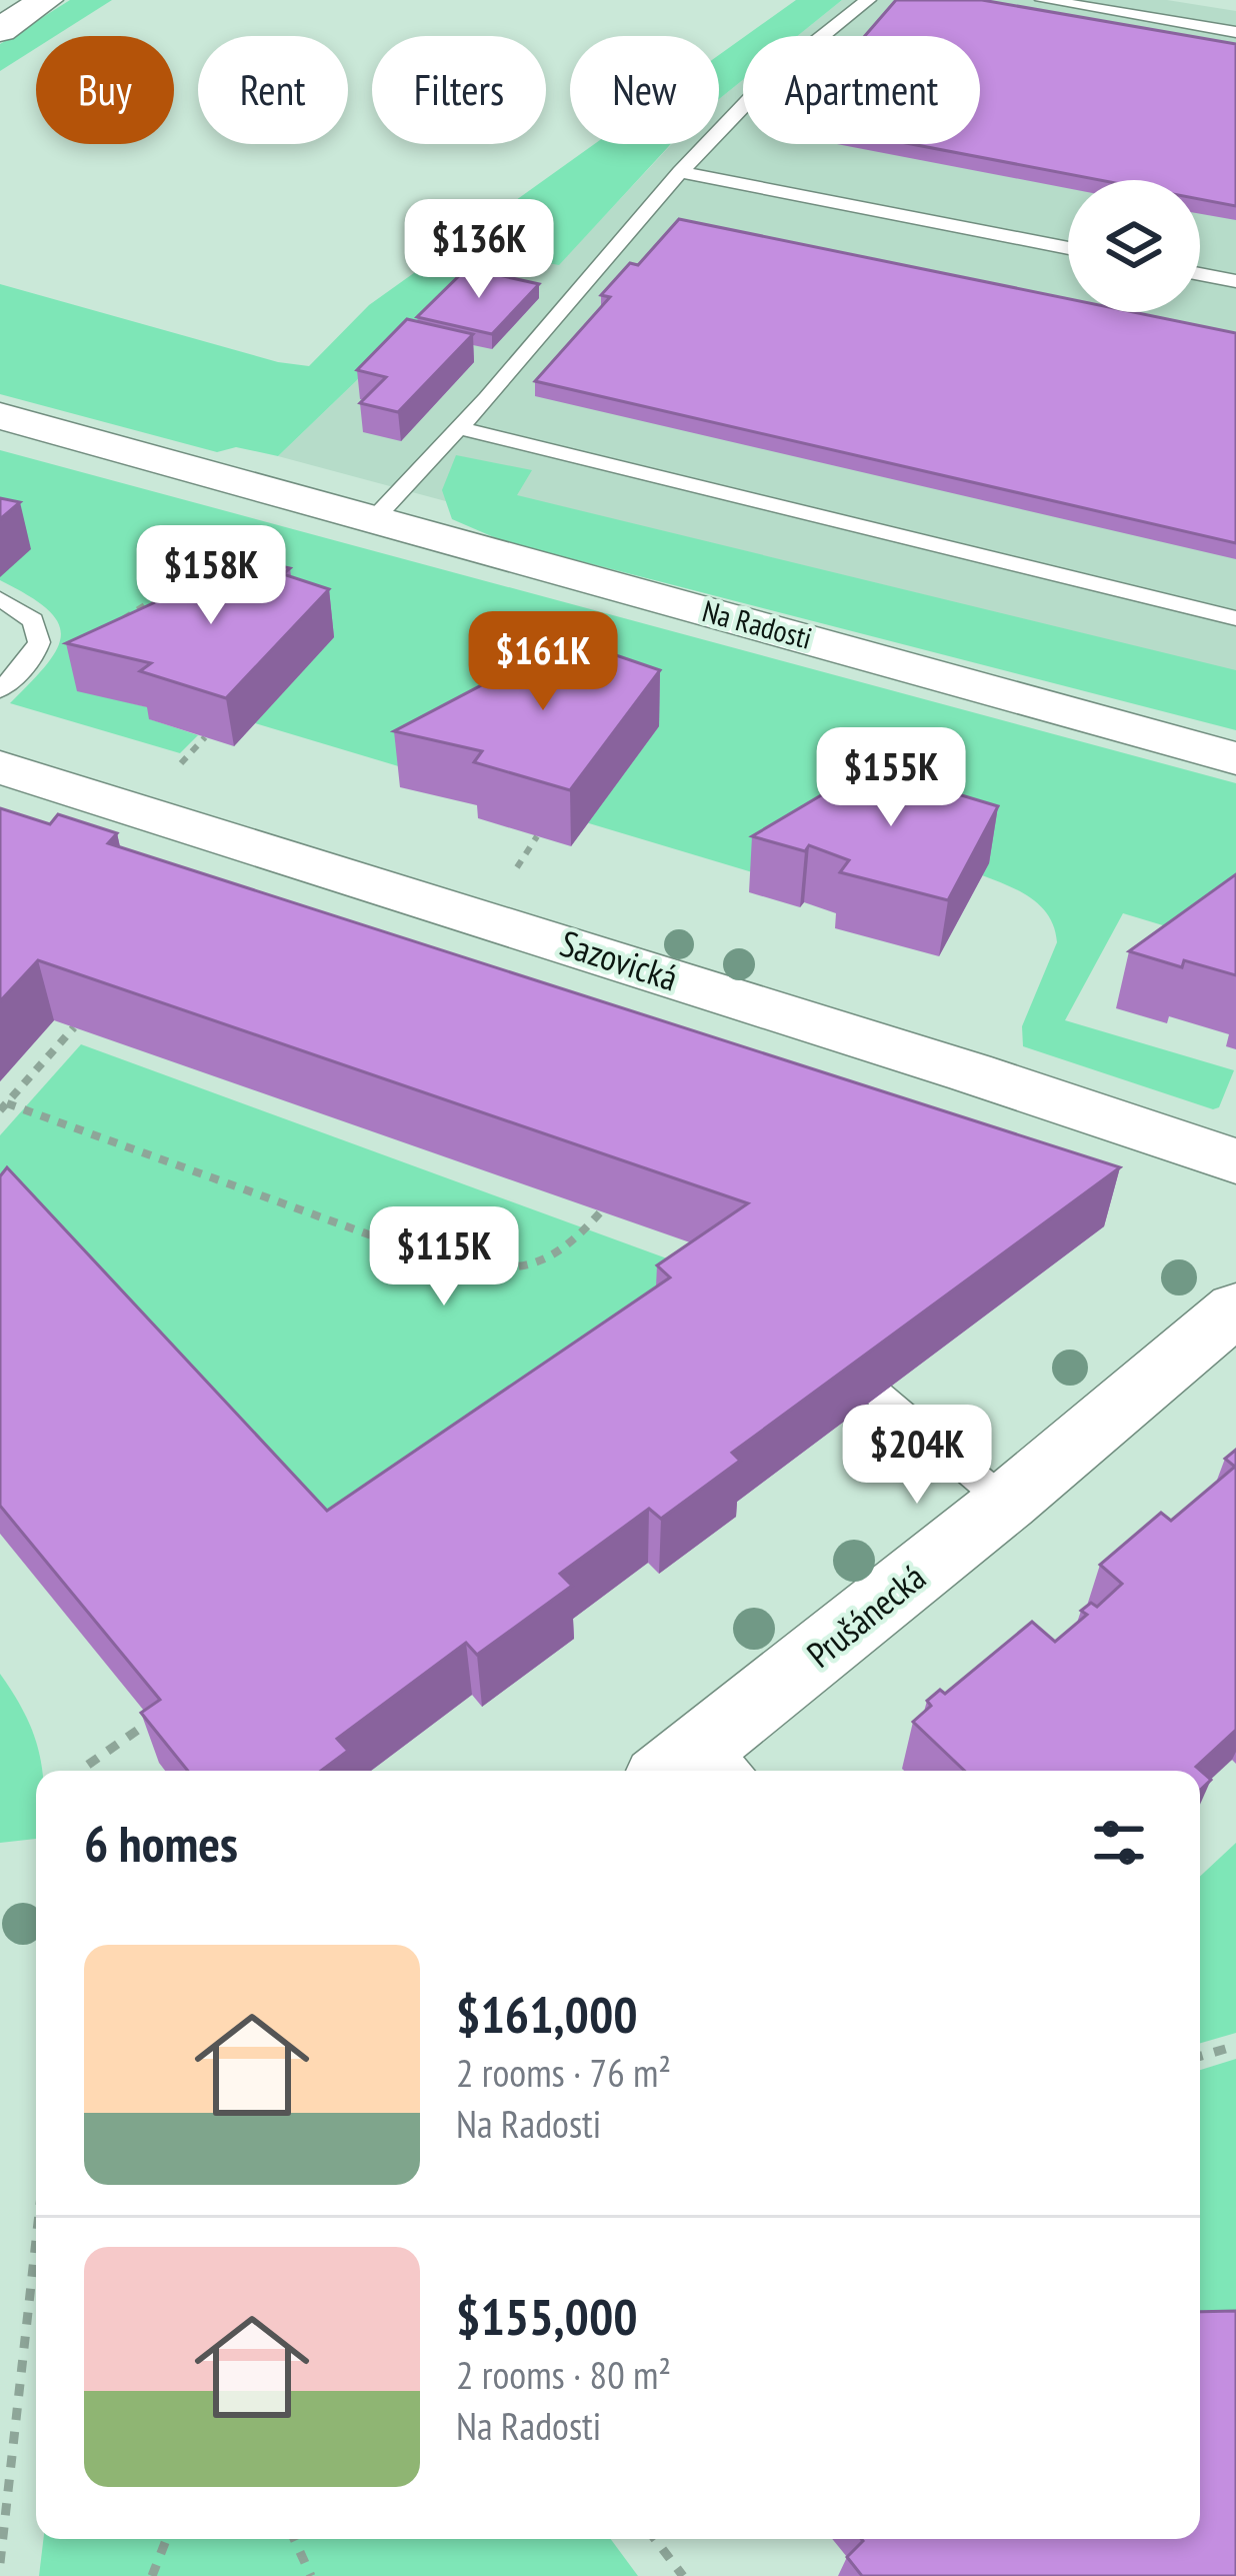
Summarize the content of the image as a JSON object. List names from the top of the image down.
{
  "streets": {
    "street": ["Na Radosti", "Sazovická", "Prušánecká"]
  },
  "page": {
    "chip": [
      "Buy",
      "Rent",
      "Filters",
      "New",
      "Apartment"
    ],
    "price": [
      "$136K",
      "$158K",
      "$161K",
      "$155K",
      "$115K",
      "$204K"
    ],
    "heading": "6 homes",
    "list": [
      {
        "name": "$161,000",
        "note": "2 rooms · 76 m² · Na Radosti"
      },
      {
        "name": "$155,000",
        "note": "2 rooms · 80 m² · Na Radosti"
      }
    ]
  }
}
